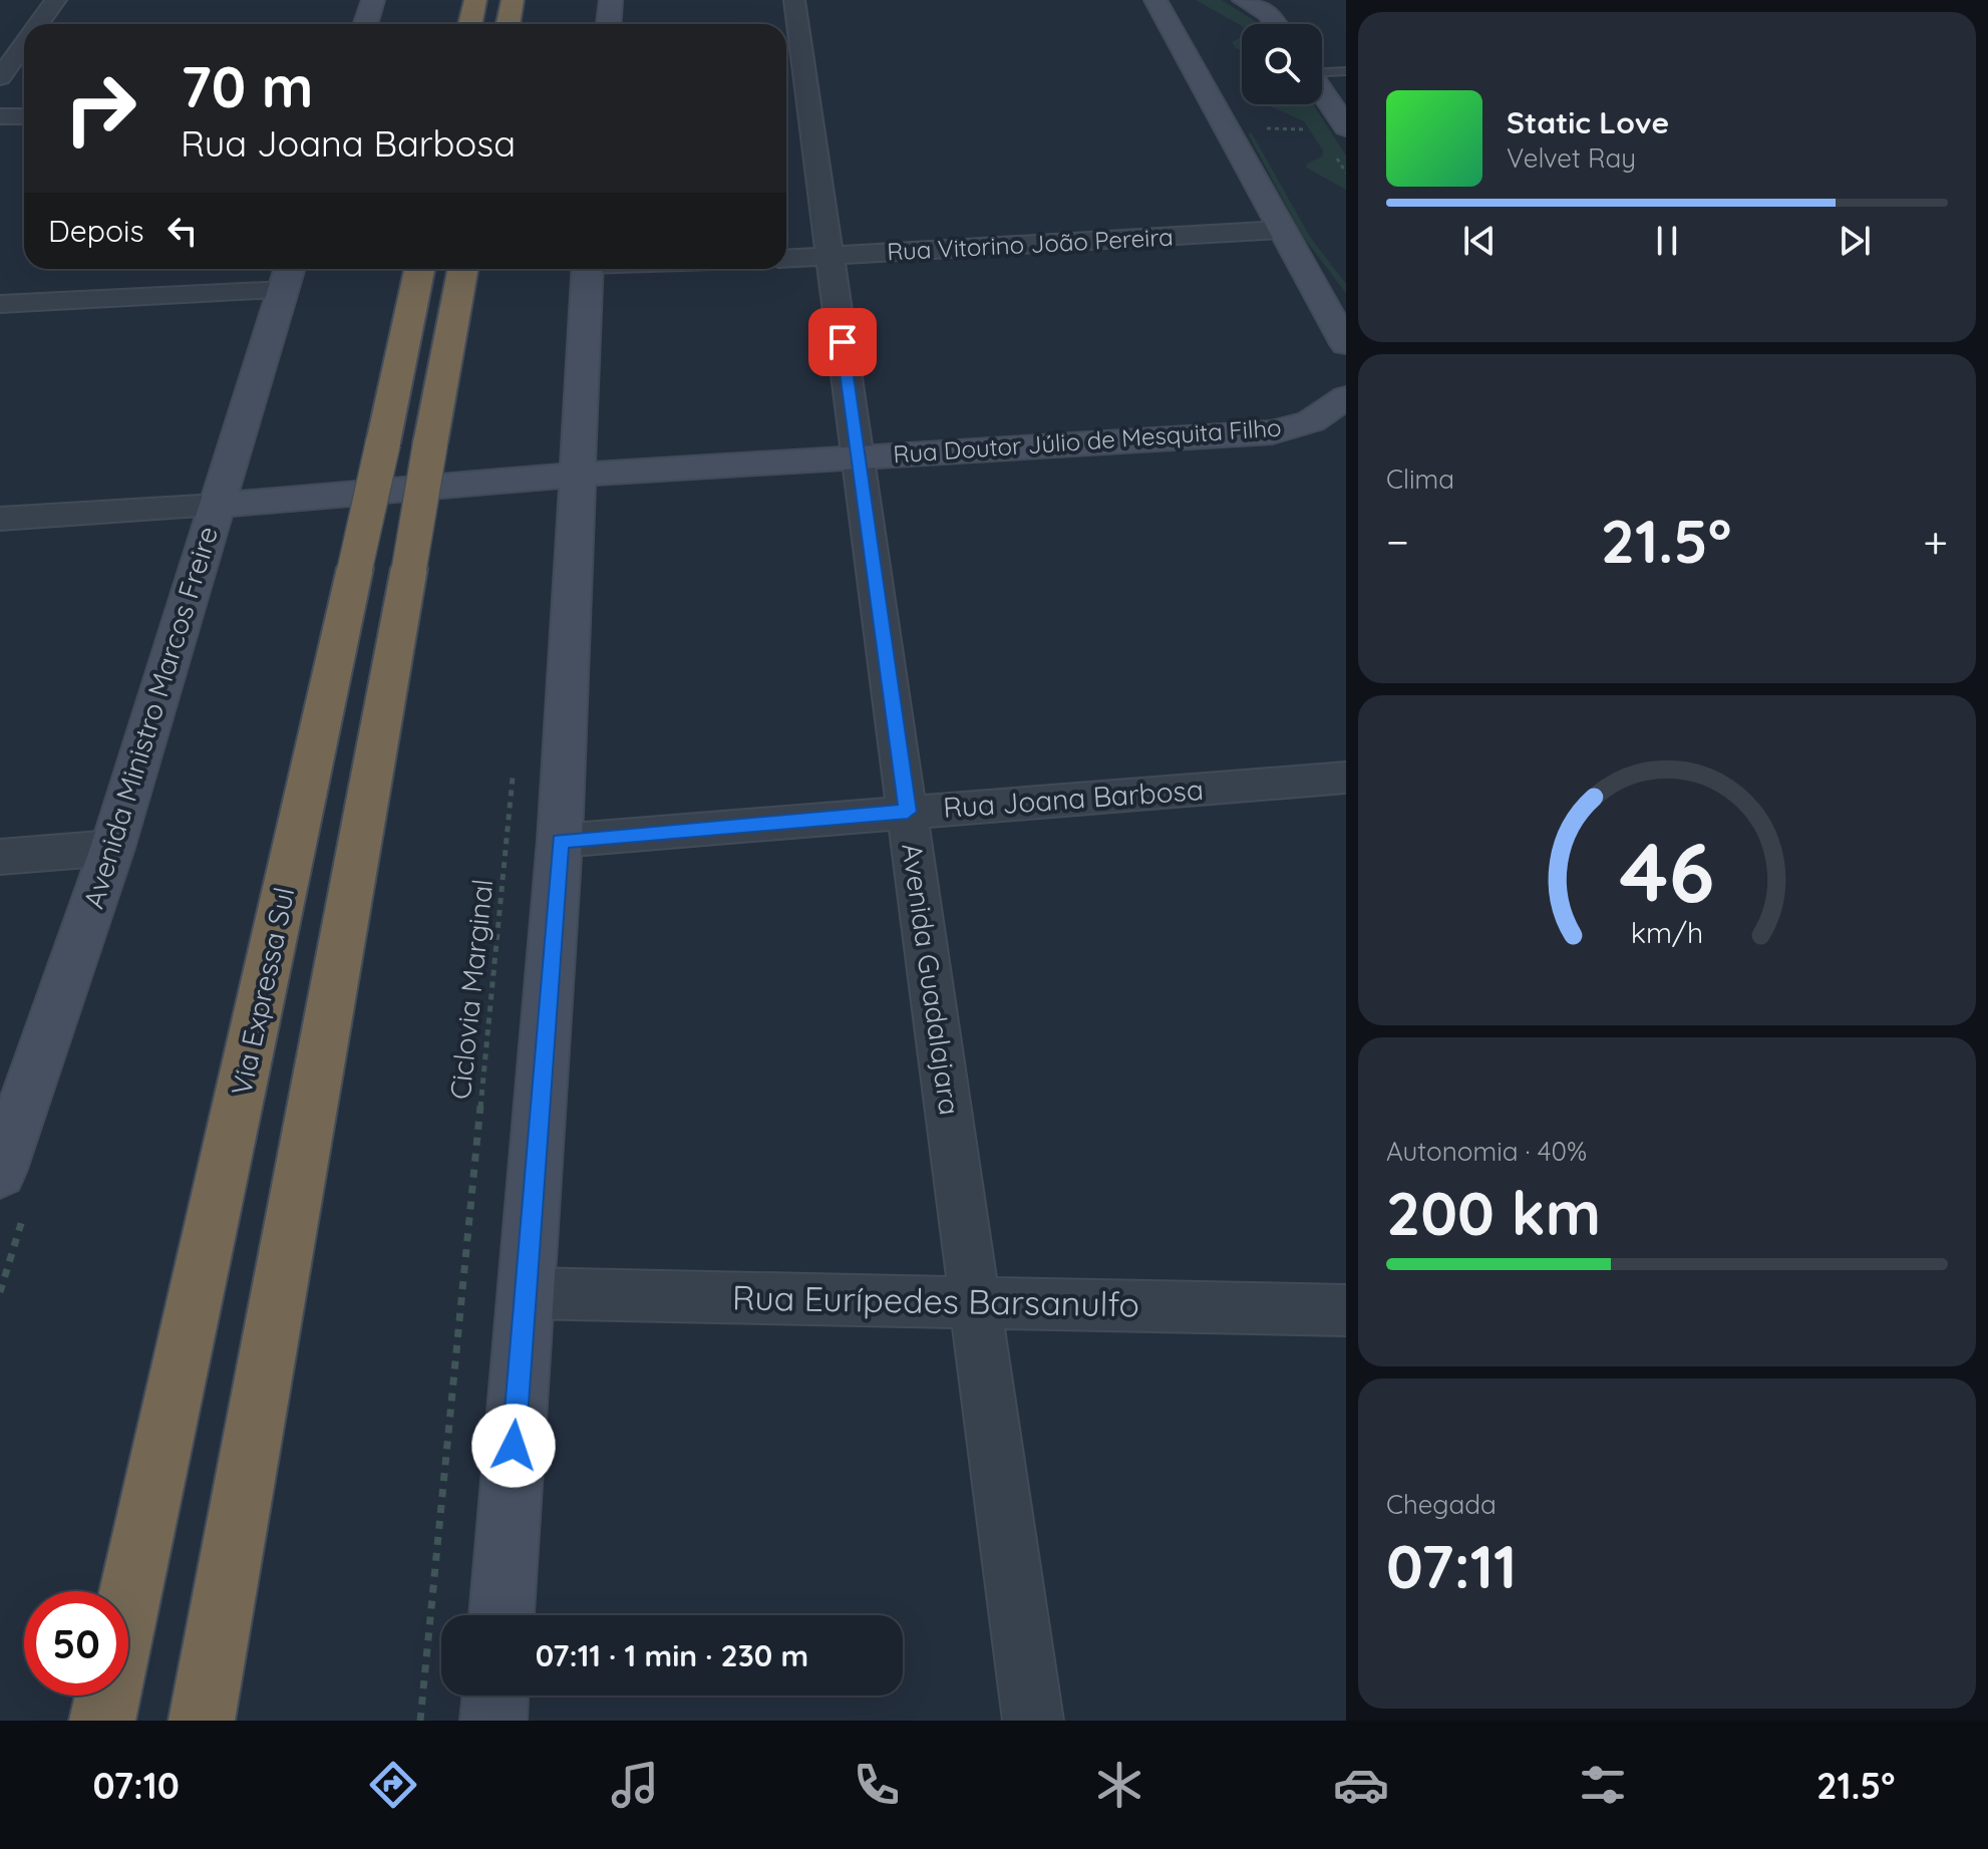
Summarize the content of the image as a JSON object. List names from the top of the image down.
{
  "streets": {
    "highway": ["Via Expressa Sul"],
    "main road": ["Rua Doutor Júlio de Mesquita Filho", "Avenida Ministro Marcos Freire"],
    "street": [
      "Rua Vitorino João Pereira",
      "Rua Joana Barbosa",
      "Avenida Guadalajara",
      "Rua Eurípedes Barsanulfo"
    ],
    "path": ["Ciclovia Marginal"]
  },
  "crossings": [
    ["Rua Vitorino João Pereira", "Avenida Guadalajara"],
    ["Rua Doutor Júlio de Mesquita Filho", "Avenida Ministro Marcos Freire"],
    ["Rua Doutor Júlio de Mesquita Filho", "Avenida Guadalajara"],
    ["Rua Joana Barbosa", "Avenida Guadalajara"],
    ["Avenida Guadalajara", "Rua Eurípedes Barsanulfo"]
  ],
  "page": {
    "turn": ["70 m", "Rua Joana Barbosa"],
    "song": ["Static Love", "Velvet Ray"],
    "then": "Depois",
    "tile": [
      "Clima",
      ["Autonomia · 40%", "200 km"],
      ["Chegada", "07:11"]
    ],
    "heat": ["−", "21.5°", "+"],
    "limit": "50",
    "trip": "07:11 · 1 min · 230 m",
    "tabs": ["07:10", "21.5°"],
    "gauge": ["46", "km/h"]
  }
}
